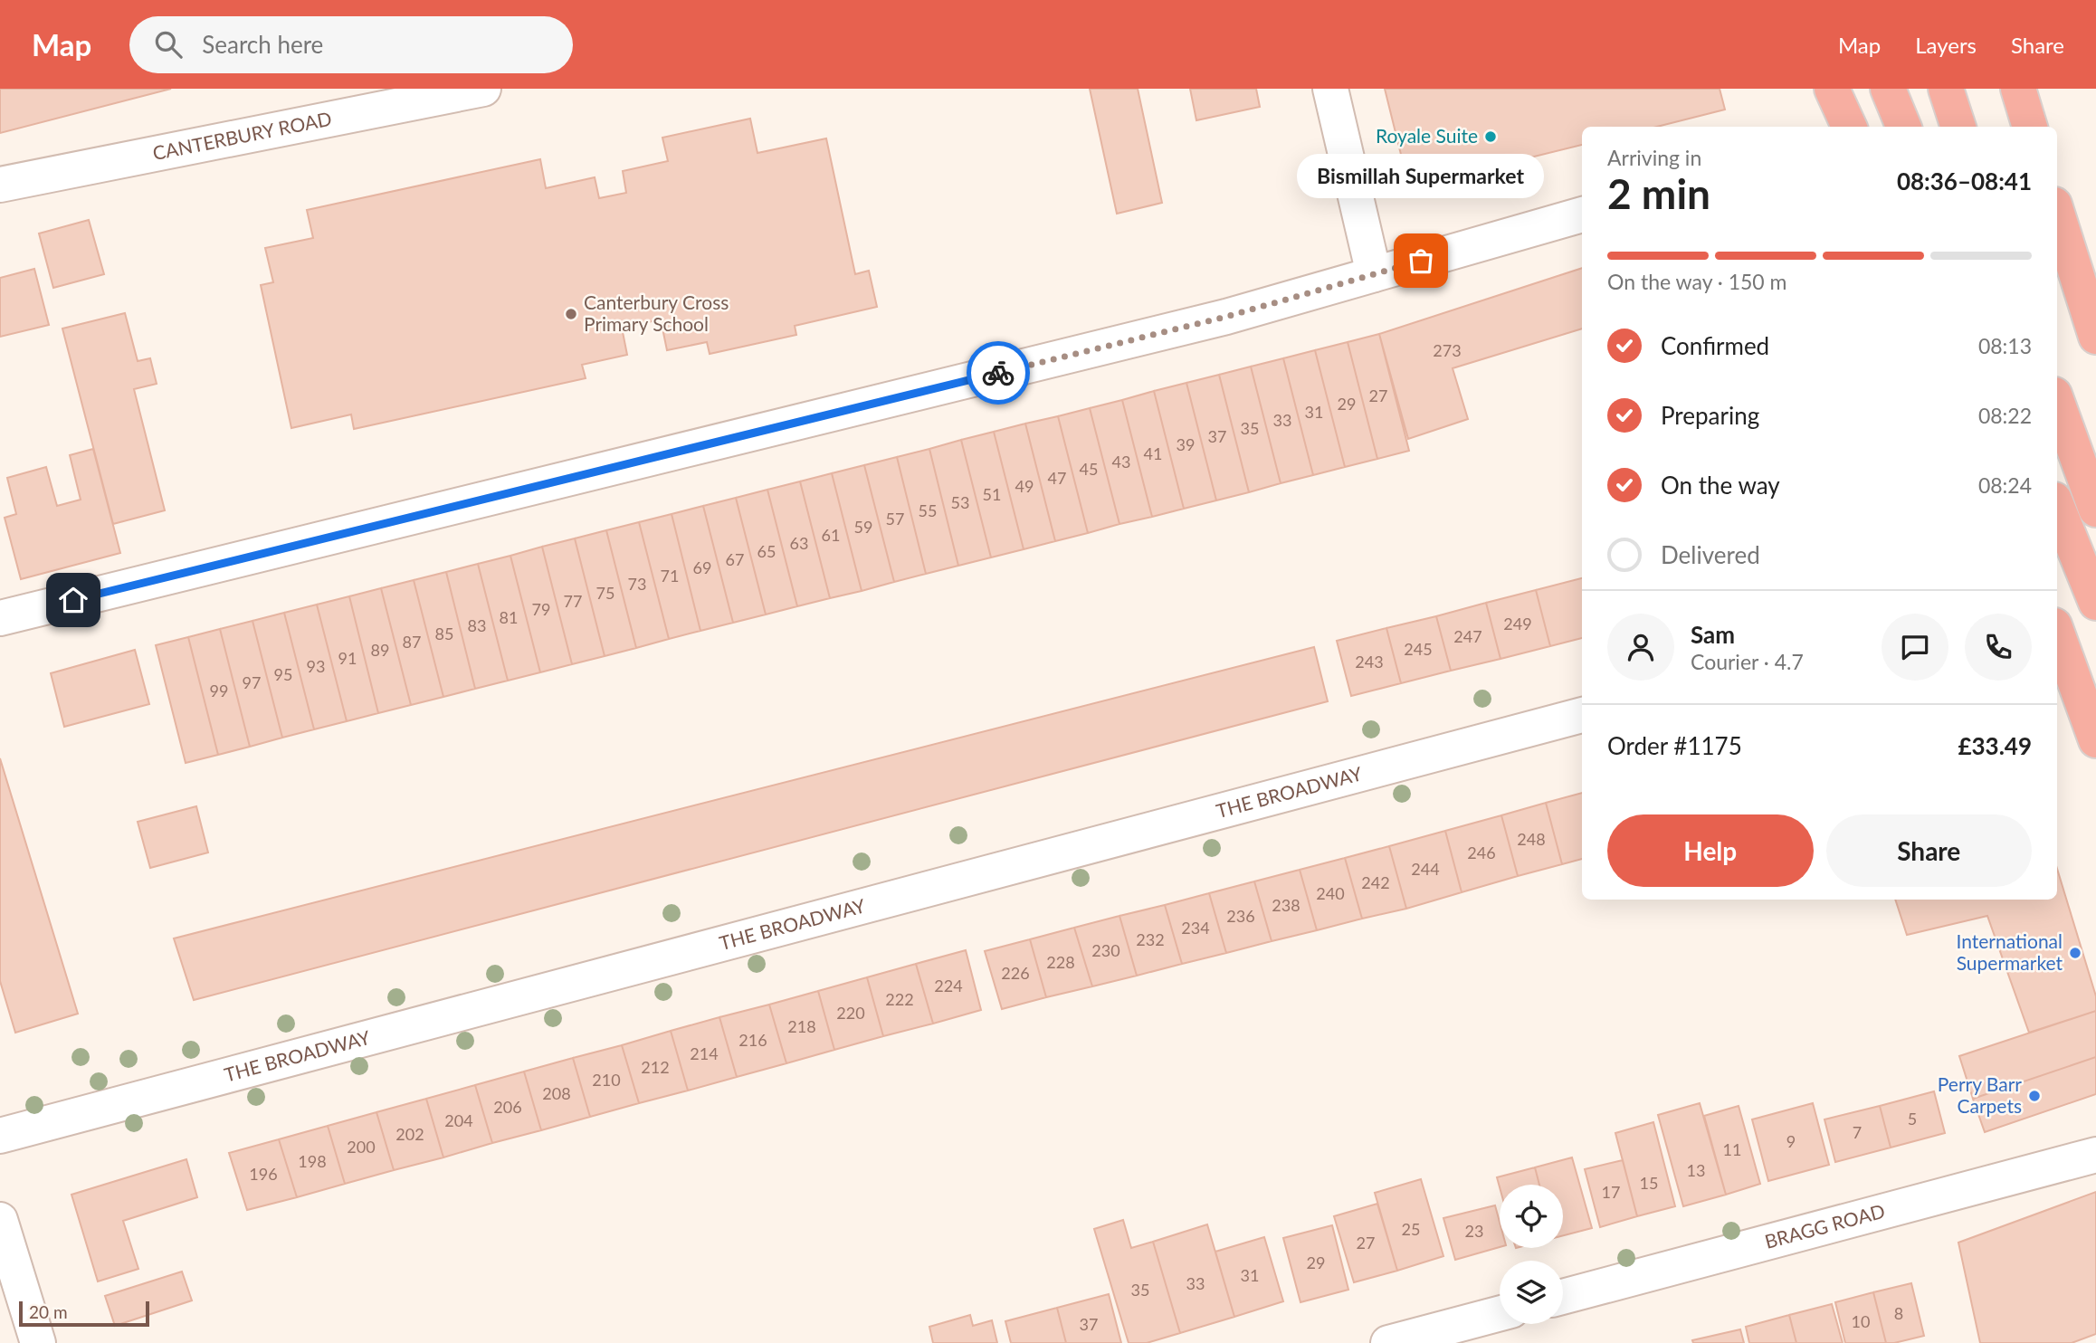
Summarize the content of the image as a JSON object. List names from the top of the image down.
{
  "streets": {
    "street": ["CANTERBURY ROAD", "THE BROADWAY", "BRAGG ROAD"]
  },
  "places": [
    "Royale Suite",
    "Bismillah Supermarket",
    "Canterbury Cross Primary School",
    "International Supermarket",
    "Perry Barr Carpets"
  ],
  "house_numbers": [
    "273",
    "27",
    "29",
    "31",
    "33",
    "35",
    "37",
    "39",
    "41",
    "43",
    "45",
    "47",
    "49",
    "51",
    "53",
    "55",
    "57",
    "59",
    "61",
    "63",
    "65",
    "67",
    "69",
    "71",
    "73",
    "75",
    "77",
    "79",
    "81",
    "249",
    "83",
    "85",
    "247",
    "87",
    "245",
    "89",
    "91",
    "243",
    "93",
    "95",
    "97",
    "99",
    "248",
    "246",
    "244",
    "242",
    "240",
    "238",
    "236",
    "234",
    "232",
    "230",
    "228",
    "226",
    "224",
    "222",
    "220",
    "218",
    "216",
    "214",
    "212",
    "210",
    "208",
    "206",
    "5",
    "204",
    "7",
    "202",
    "9",
    "200",
    "11",
    "198",
    "13",
    "196",
    "15",
    "17",
    "25",
    "23",
    "27",
    "29",
    "31",
    "33",
    "35",
    "8",
    "10",
    "37"
  ],
  "scale_bar": "20 m",
  "page": {
    "header": "Map",
    "search": "Search here",
    "nav": ["Map", "Layers", "Share"],
    "heading": ["2 min", "Arriving in", "08:36–08:41"],
    "panel": [
      "Sam",
      "Courier · 4.7",
      "Order #1175",
      "£33.49"
    ],
    "bubble": "Bismillah Supermarket",
    "bar": "On the way · 150 m",
    "list": [
      ["Confirmed", "08:13"],
      ["Preparing", "08:22"],
      ["On the way", "08:24"],
      "Delivered"
    ],
    "buttons": ["Help", "Share"],
    "scale": "20 m"
  }
}
